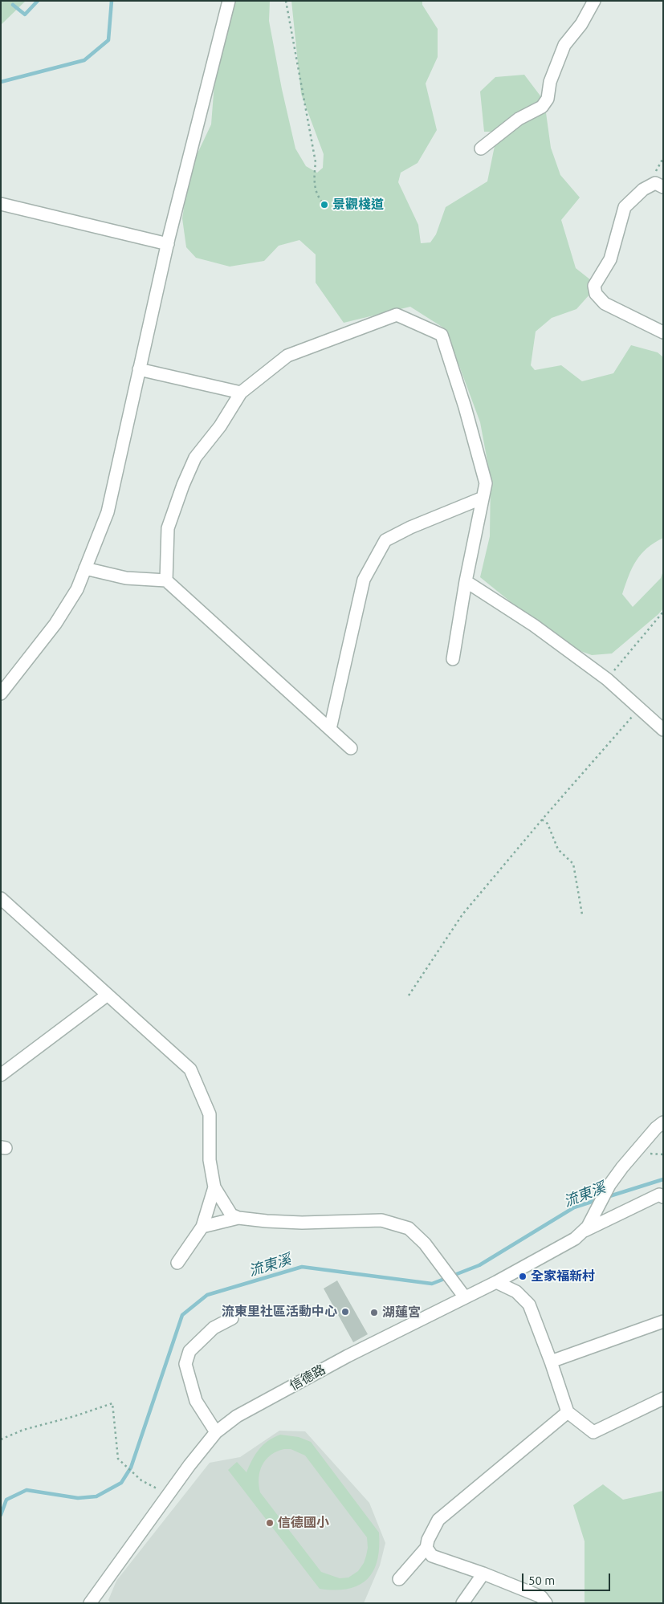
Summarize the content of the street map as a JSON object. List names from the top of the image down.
{
  "streets": {
    "street": ["信德路"]
  },
  "water": ["流東溪"],
  "places": [
    "景觀棧道",
    "全家福新村",
    "流東里社區活動中心",
    "湖蓮宮",
    "信德國小"
  ],
  "scale_bar": "50 m"
}
